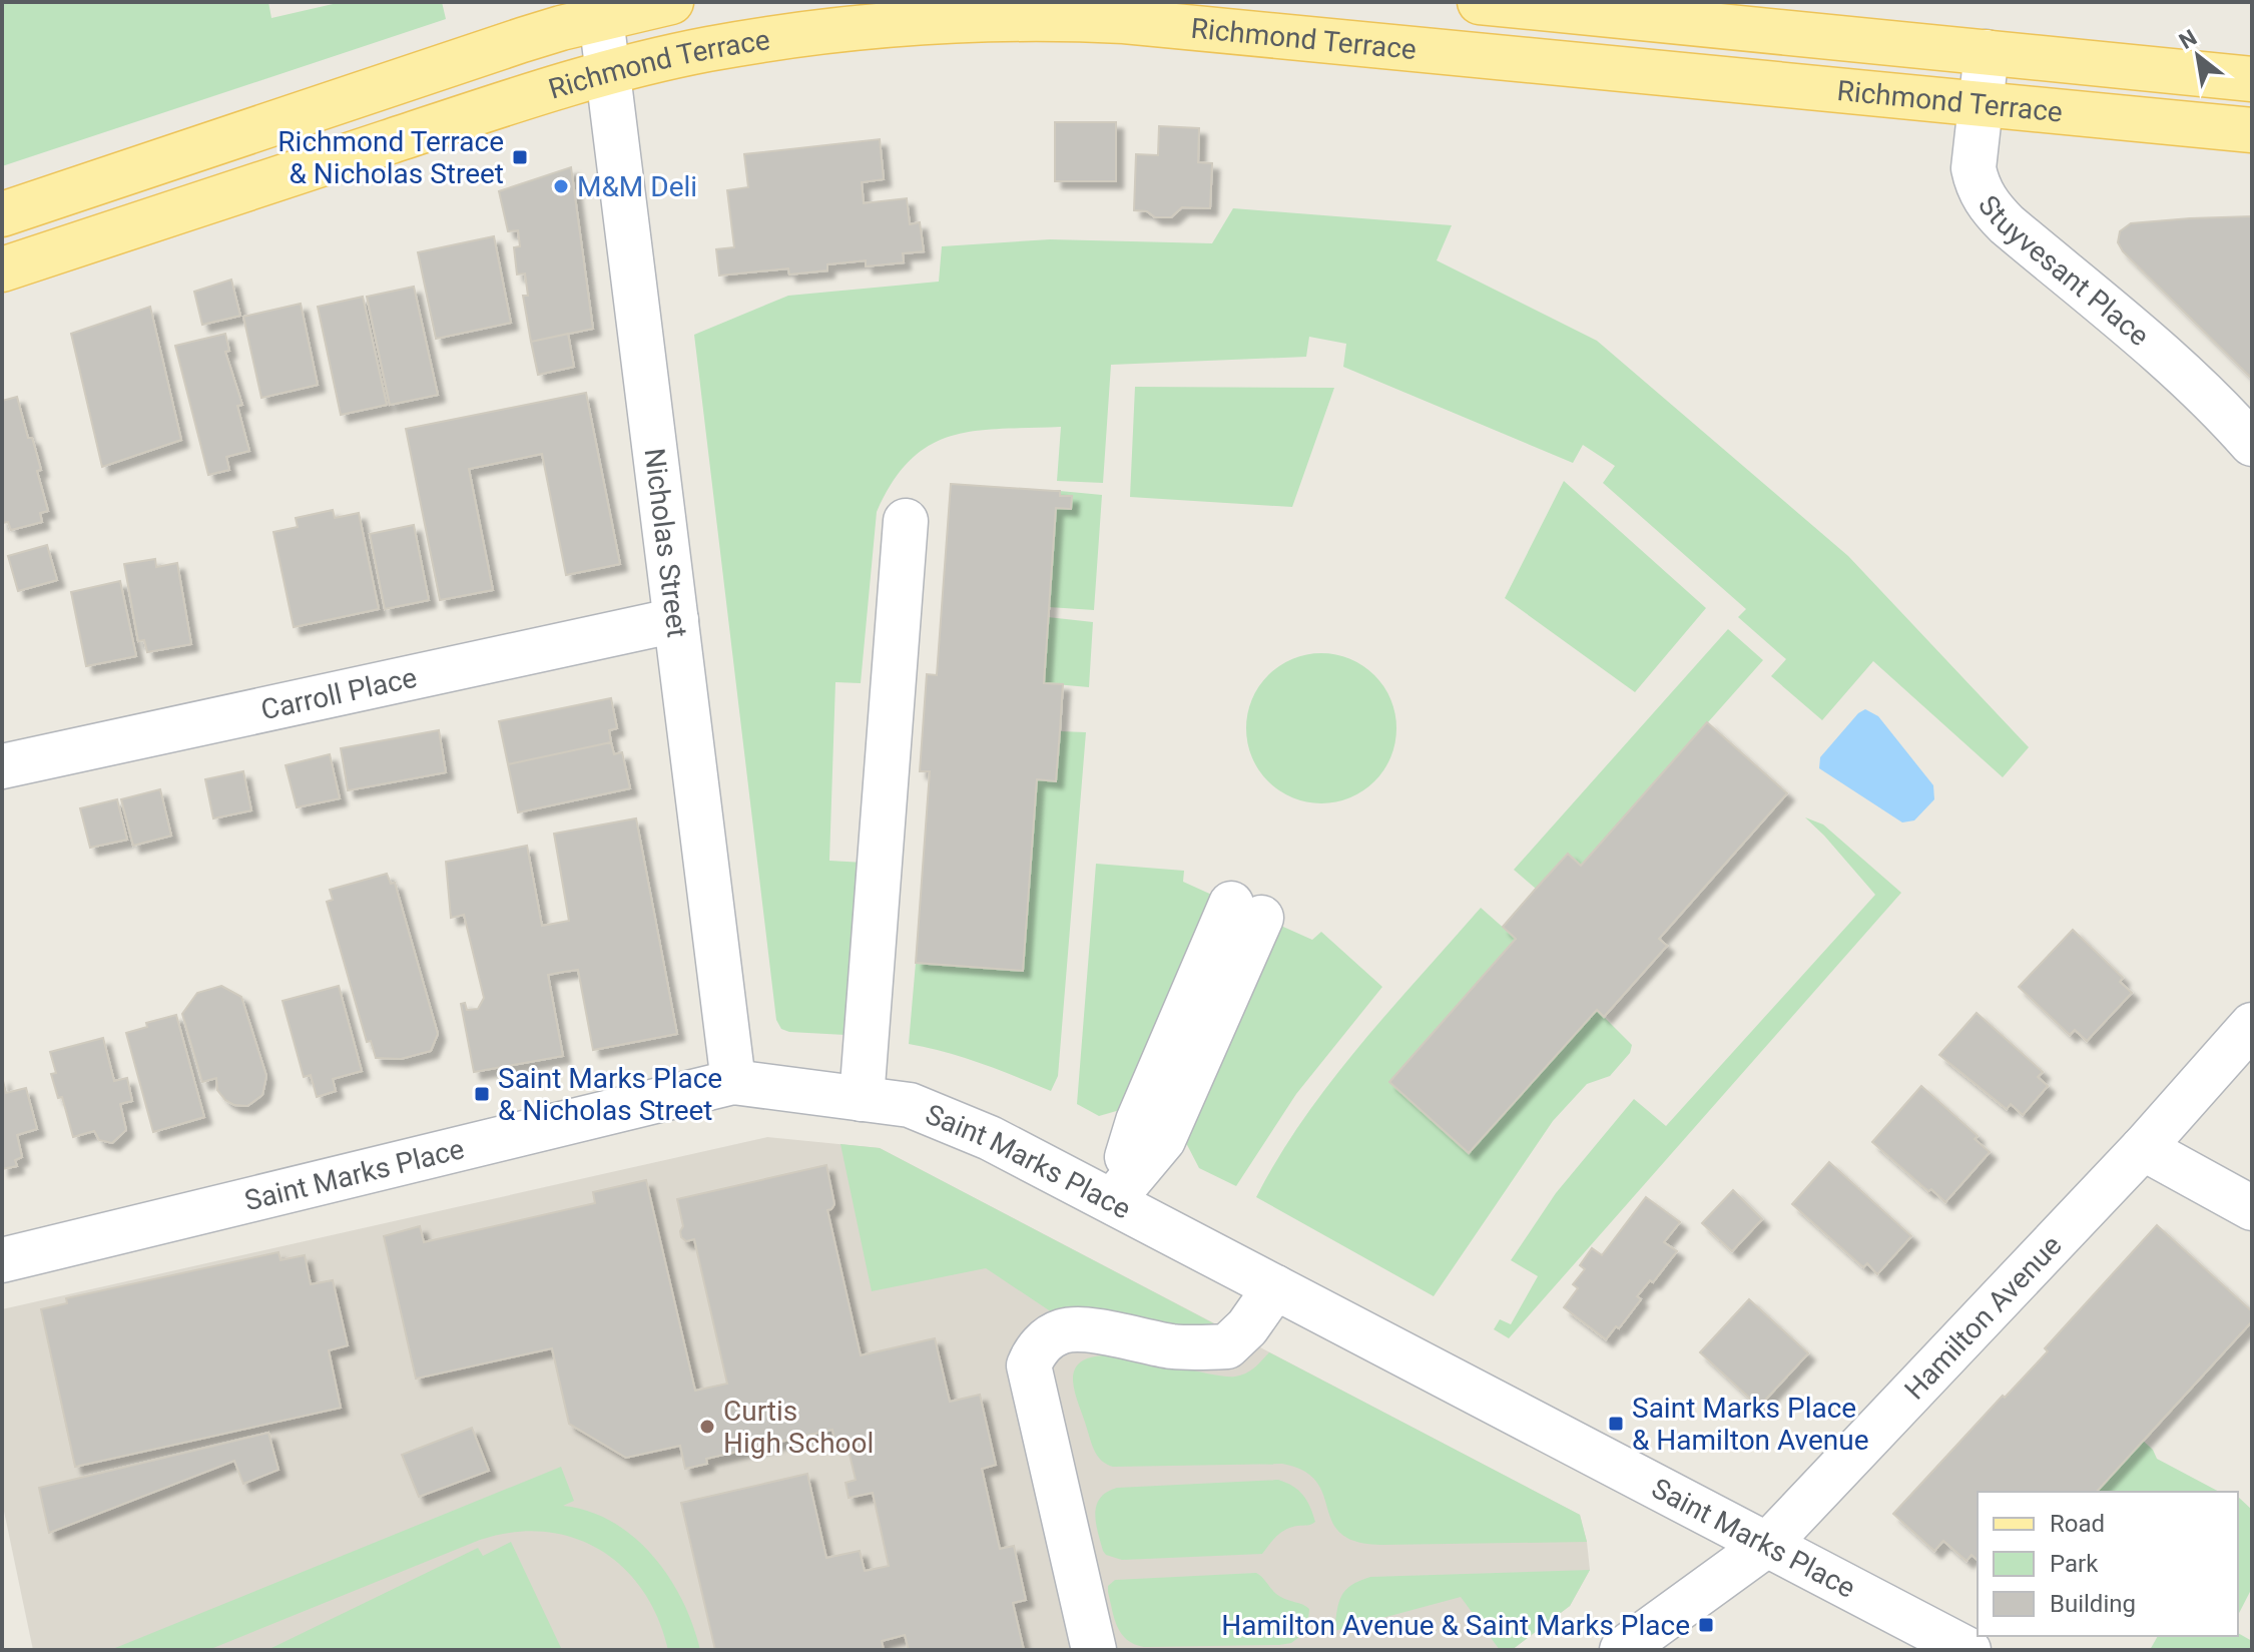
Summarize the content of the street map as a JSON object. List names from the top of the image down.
{
  "streets": {
    "main road": ["Richmond Terrace"],
    "street": [
      "Stuyvesant Place",
      "Nicholas Street",
      "Carroll Place",
      "Saint Marks Place",
      "Hamilton Avenue"
    ]
  },
  "crossings": [
    ["Richmond Terrace", "Stuyvesant Place"],
    ["Richmond Terrace", "Nicholas Street"],
    ["Nicholas Street", "Carroll Place"],
    ["Nicholas Street", "Saint Marks Place"],
    ["Saint Marks Place", "Hamilton Avenue"]
  ],
  "places": {
    "transit": [
      "Richmond Terrace & Nicholas Street",
      "Saint Marks Place & Nicholas Street",
      "Saint Marks Place & Hamilton Avenue",
      "Hamilton Avenue & Saint Marks Place"
    ],
    "other": ["M&M Deli", "Curtis High School"]
  },
  "legend": ["Road", "Park", "Building"],
  "north": "top left"
}
